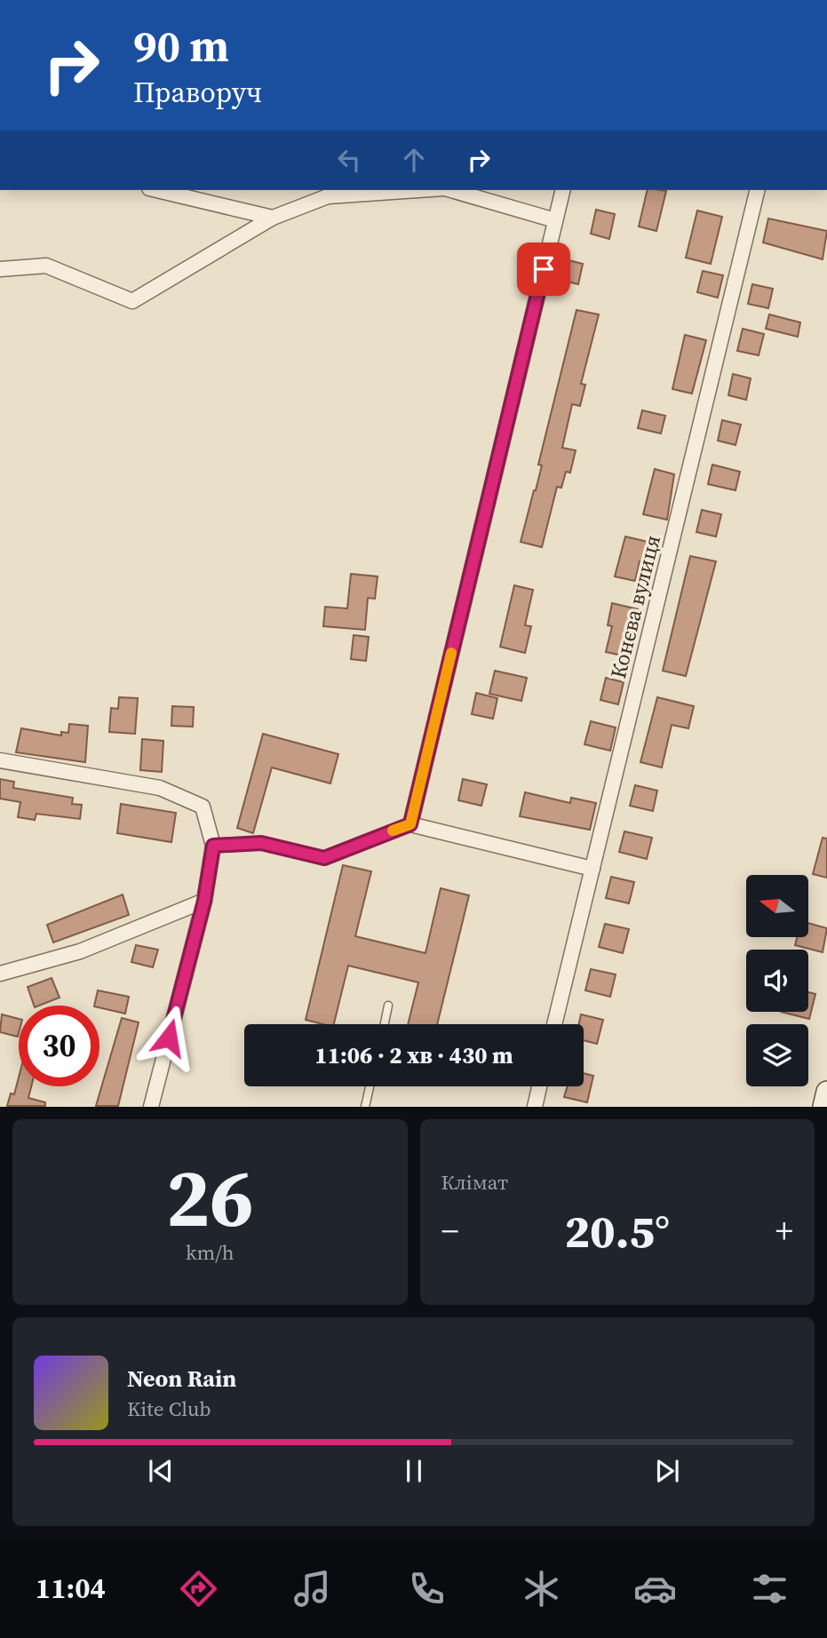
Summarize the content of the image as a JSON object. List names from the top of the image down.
{
  "streets": {
    "street": ["Конєва вулиця"]
  },
  "north": "left",
  "page": {
    "turn": ["90 m", "Праворуч"],
    "limit": "30",
    "trip": "11:06 · 2 хв · 430 m",
    "tile": [
      ["26", "km/h"],
      "Клімат"
    ],
    "heat": ["−", "20.5°", "+"],
    "song": ["Neon Rain", "Kite Club"],
    "tabs": "11:04"
  }
}
